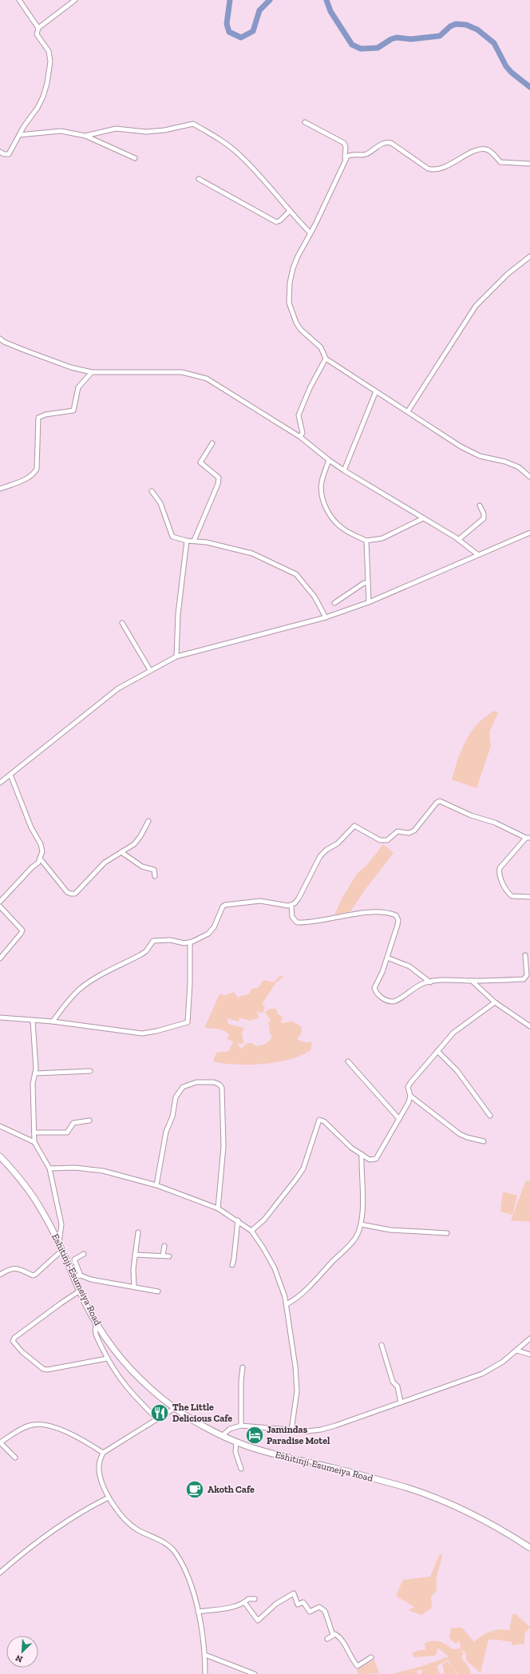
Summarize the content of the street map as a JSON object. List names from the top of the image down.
{
  "streets": {
    "highway": ["Eshitinji-Esumeiya Road"]
  },
  "places": {
    "restaurant": ["The Little Delicious Cafe"],
    "hotel": ["Jamindas Paradise Motel"],
    "cafe": ["Akoth Cafe"]
  },
  "north": "bottom left"
}
